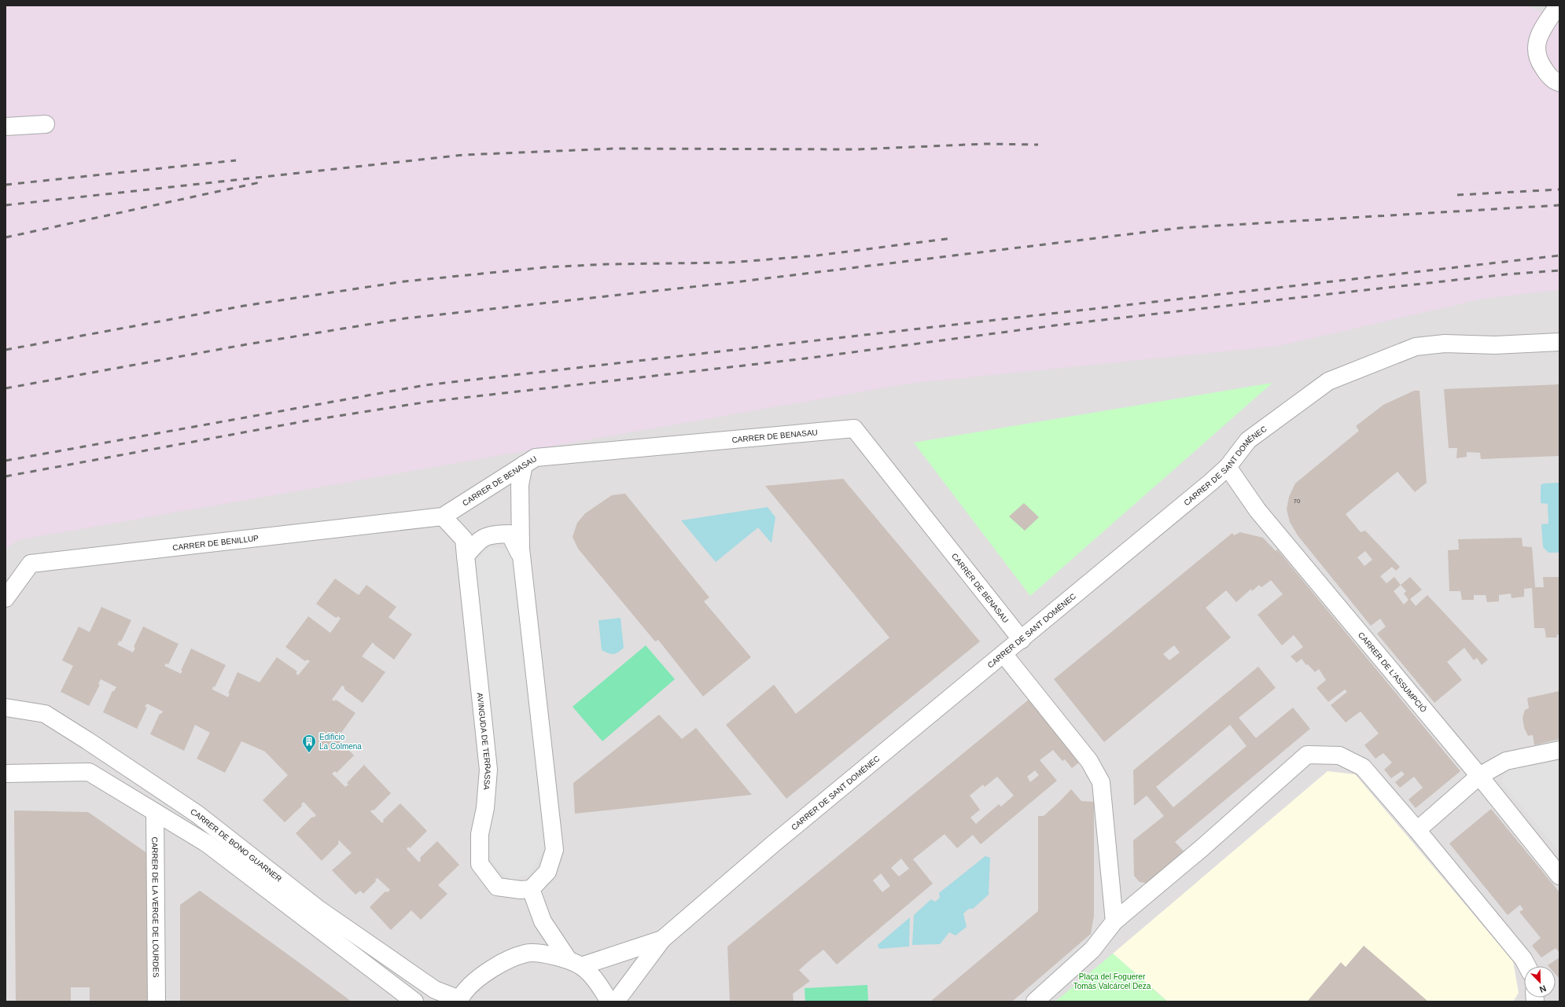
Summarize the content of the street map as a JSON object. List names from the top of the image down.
{
  "streets": {
    "street": [
      "CARRER DE BENASAU",
      "CARRER DE SANT DOMÉNEC",
      "CARRER DE BENILLUP",
      "CARRER DE L'ASSUMPCIÓ",
      "AVINGUDA DE TERRASSA",
      "CARRER DE BONO GUARNER",
      "CARRER DE LA VERGE DE LOURDES"
    ]
  },
  "crossings": [
    ["CARRER DE BENASAU", "CARRER DE SANT DOMÉNEC"],
    ["CARRER DE BENASAU", "CARRER DE BENILLUP"],
    ["CARRER DE BENASAU", "AVINGUDA DE TERRASSA"],
    ["CARRER DE SANT DOMÉNEC", "CARRER DE L'ASSUMPCIÓ"],
    ["CARRER DE BENILLUP", "AVINGUDA DE TERRASSA"],
    ["CARRER DE BONO GUARNER", "CARRER DE LA VERGE DE LOURDES"]
  ],
  "parks": ["Plaça del Foguerer Tomás Valcárcel Deza"],
  "places": {
    "building": ["Edificio La Colmena"]
  },
  "house_numbers": ["70"],
  "north": "bottom right"
}
